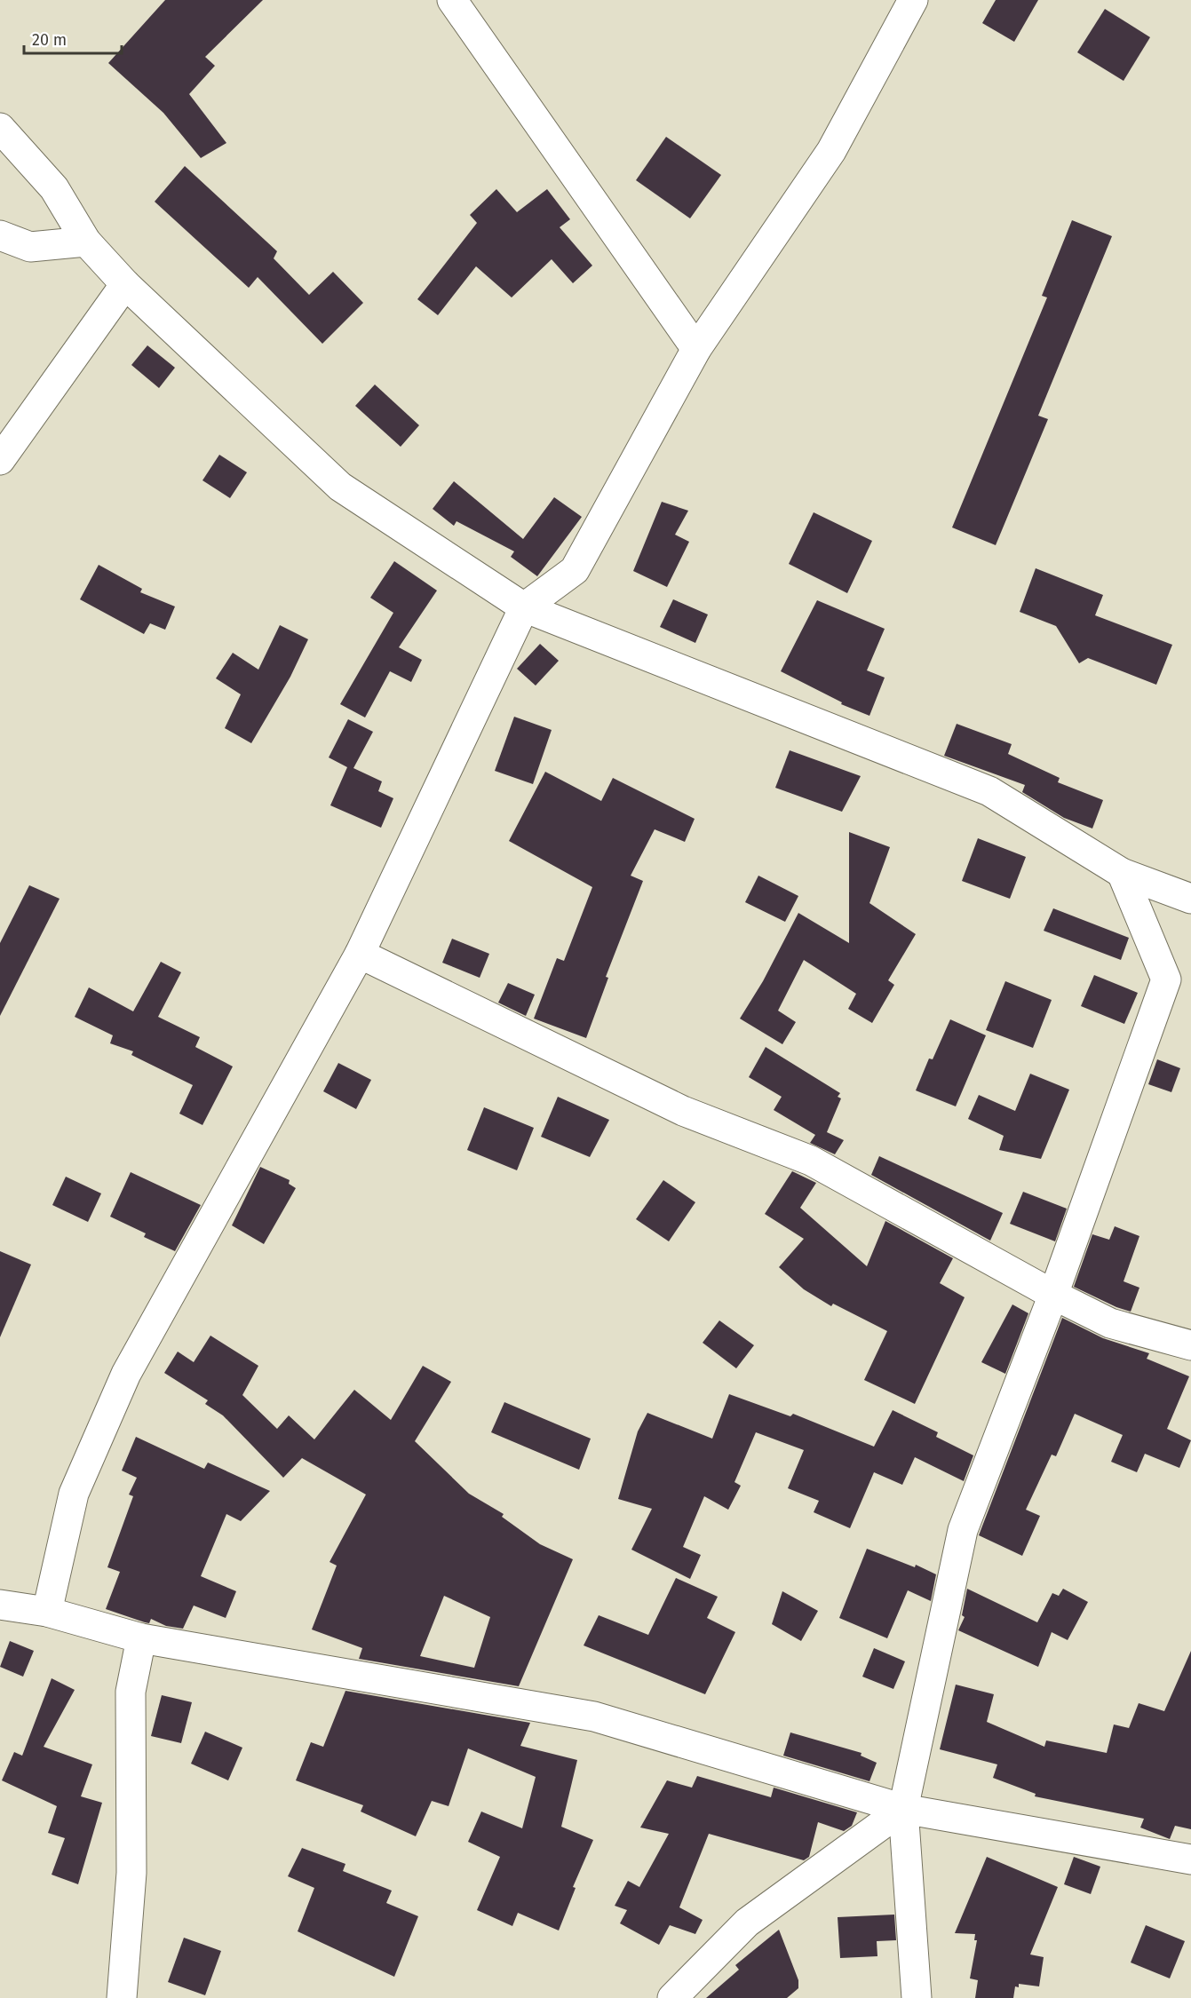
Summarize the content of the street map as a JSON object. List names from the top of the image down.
{
  "scale_bar": "20 m"
}
